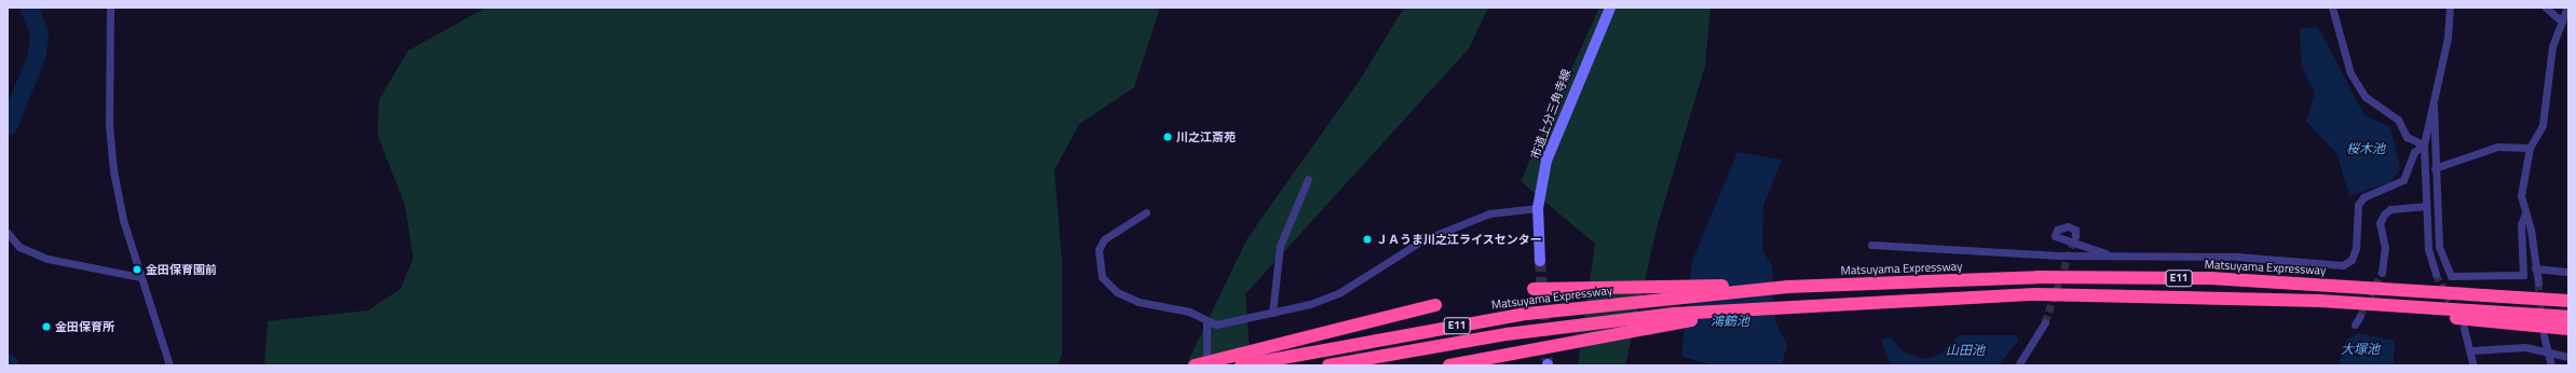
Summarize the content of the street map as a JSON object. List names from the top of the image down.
{
  "streets": {
    "highway": ["Matsuyama Expressway", "E11"],
    "street": ["市道上分三角寺線"]
  },
  "water": [
    "桜木池",
    "鴻鶴池",
    "大塚池",
    "山田池"
  ],
  "places": [
    "川之江斎苑",
    "ＪＡうま川之江ライスセンター",
    "金田保育園前",
    "金田保育所"
  ]
}
